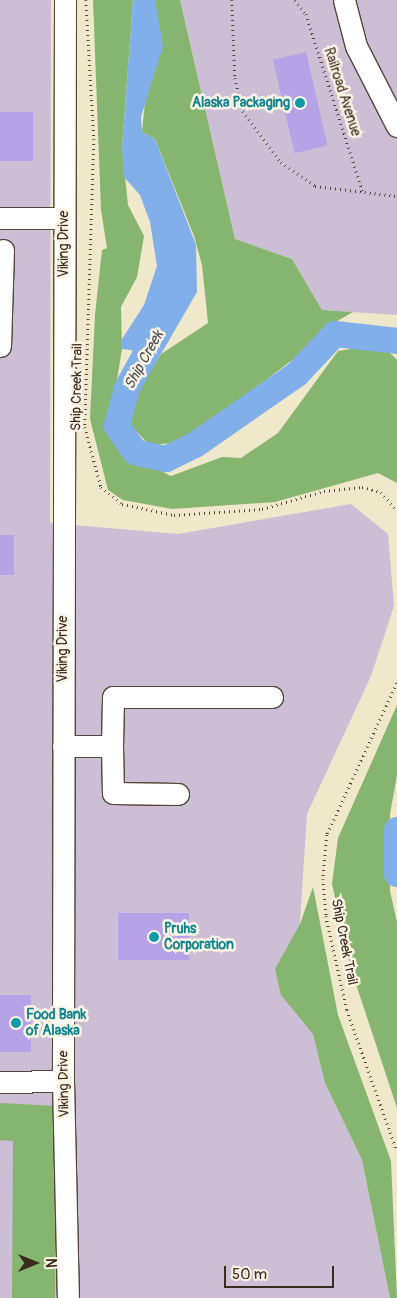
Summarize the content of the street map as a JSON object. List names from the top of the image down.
{
  "streets": {
    "street": ["Viking Drive"],
    "path": ["Railroad Avenue", "Ship Creek Trail"]
  },
  "water": ["Ship Creek"],
  "places": ["Alaska Packaging", "Pruhs Corporation", "Food Bank of Alaska"],
  "scale_bar": "50 m",
  "north": "right"
}
